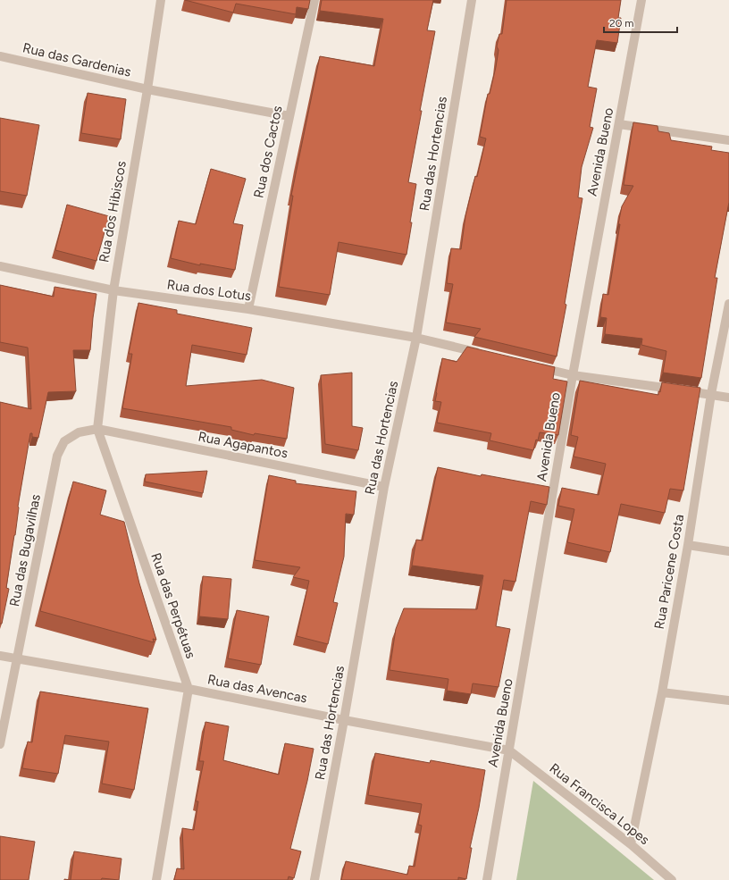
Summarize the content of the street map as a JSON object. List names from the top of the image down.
{
  "streets": {
    "street": [
      "Rua das Gardenias",
      "Rua dos Cactos",
      "Avenida Bueno",
      "Rua das Hortencias",
      "Rua dos Hibiscos",
      "Rua dos Lotus",
      "Rua Agapantos",
      "Rua das Bugavilhas",
      "Rua Paricene Costa",
      "Rua das Perpétuas",
      "Rua das Avencas",
      "Rua Francisca Lopes"
    ]
  },
  "crossings": [
    ["Rua das Gardenias", "Rua dos Cactos"],
    ["Rua das Gardenias", "Rua dos Hibiscos"],
    ["Rua dos Cactos", "Rua dos Lotus"],
    ["Avenida Bueno", "Rua das Avencas"],
    ["Avenida Bueno", "Rua Francisca Lopes"],
    ["Rua das Hortencias", "Rua dos Lotus"],
    ["Rua das Hortencias", "Rua Agapantos"],
    ["Rua das Hortencias", "Rua das Avencas"],
    ["Rua dos Hibiscos", "Rua dos Lotus"],
    ["Rua dos Hibiscos", "Rua Agapantos"],
    ["Rua dos Hibiscos", "Rua das Bugavilhas"],
    ["Rua dos Hibiscos", "Rua das Perpétuas"],
    ["Rua Agapantos", "Rua das Bugavilhas"],
    ["Rua Agapantos", "Rua das Perpétuas"],
    ["Rua das Bugavilhas", "Rua das Perpétuas"],
    ["Rua das Bugavilhas", "Rua das Avencas"],
    ["Rua Paricene Costa", "Rua Francisca Lopes"],
    ["Rua das Perpétuas", "Rua das Avencas"],
    ["Rua das Avencas", "Rua Francisca Lopes"]
  ],
  "scale_bar": "20 m"
}
